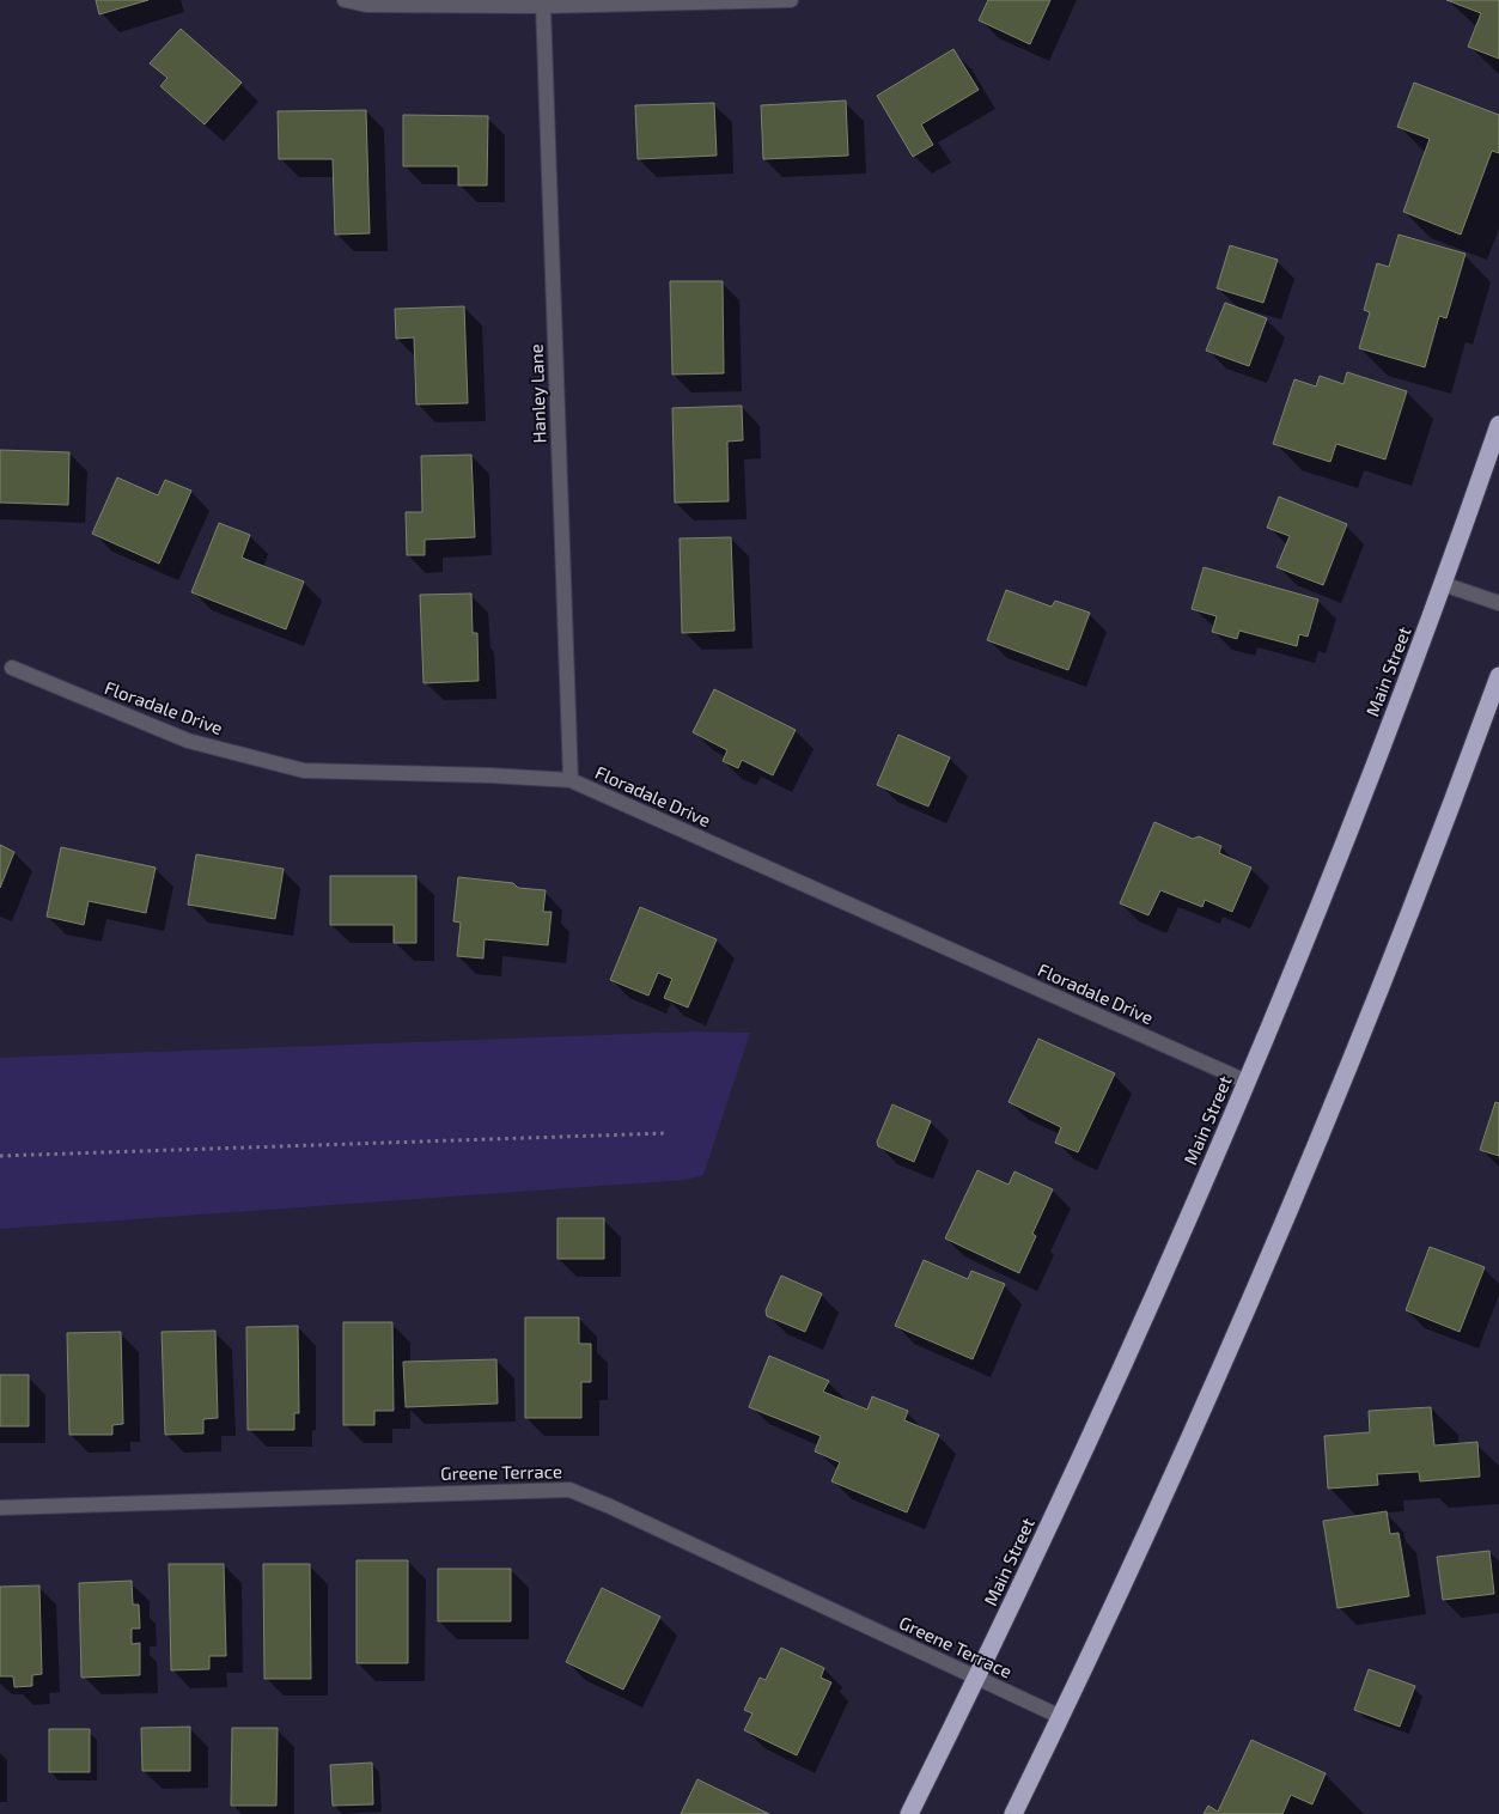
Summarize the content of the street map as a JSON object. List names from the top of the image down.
{
  "streets": {
    "highway": ["Main Street"],
    "street": ["Hanley Lane", "Floradale Drive", "Greene Terrace"]
  },
  "crossings": [
    ["Hanley Lane", "Floradale Drive"],
    ["Main Street", "Floradale Drive"],
    ["Main Street", "Greene Terrace"]
  ]
}
